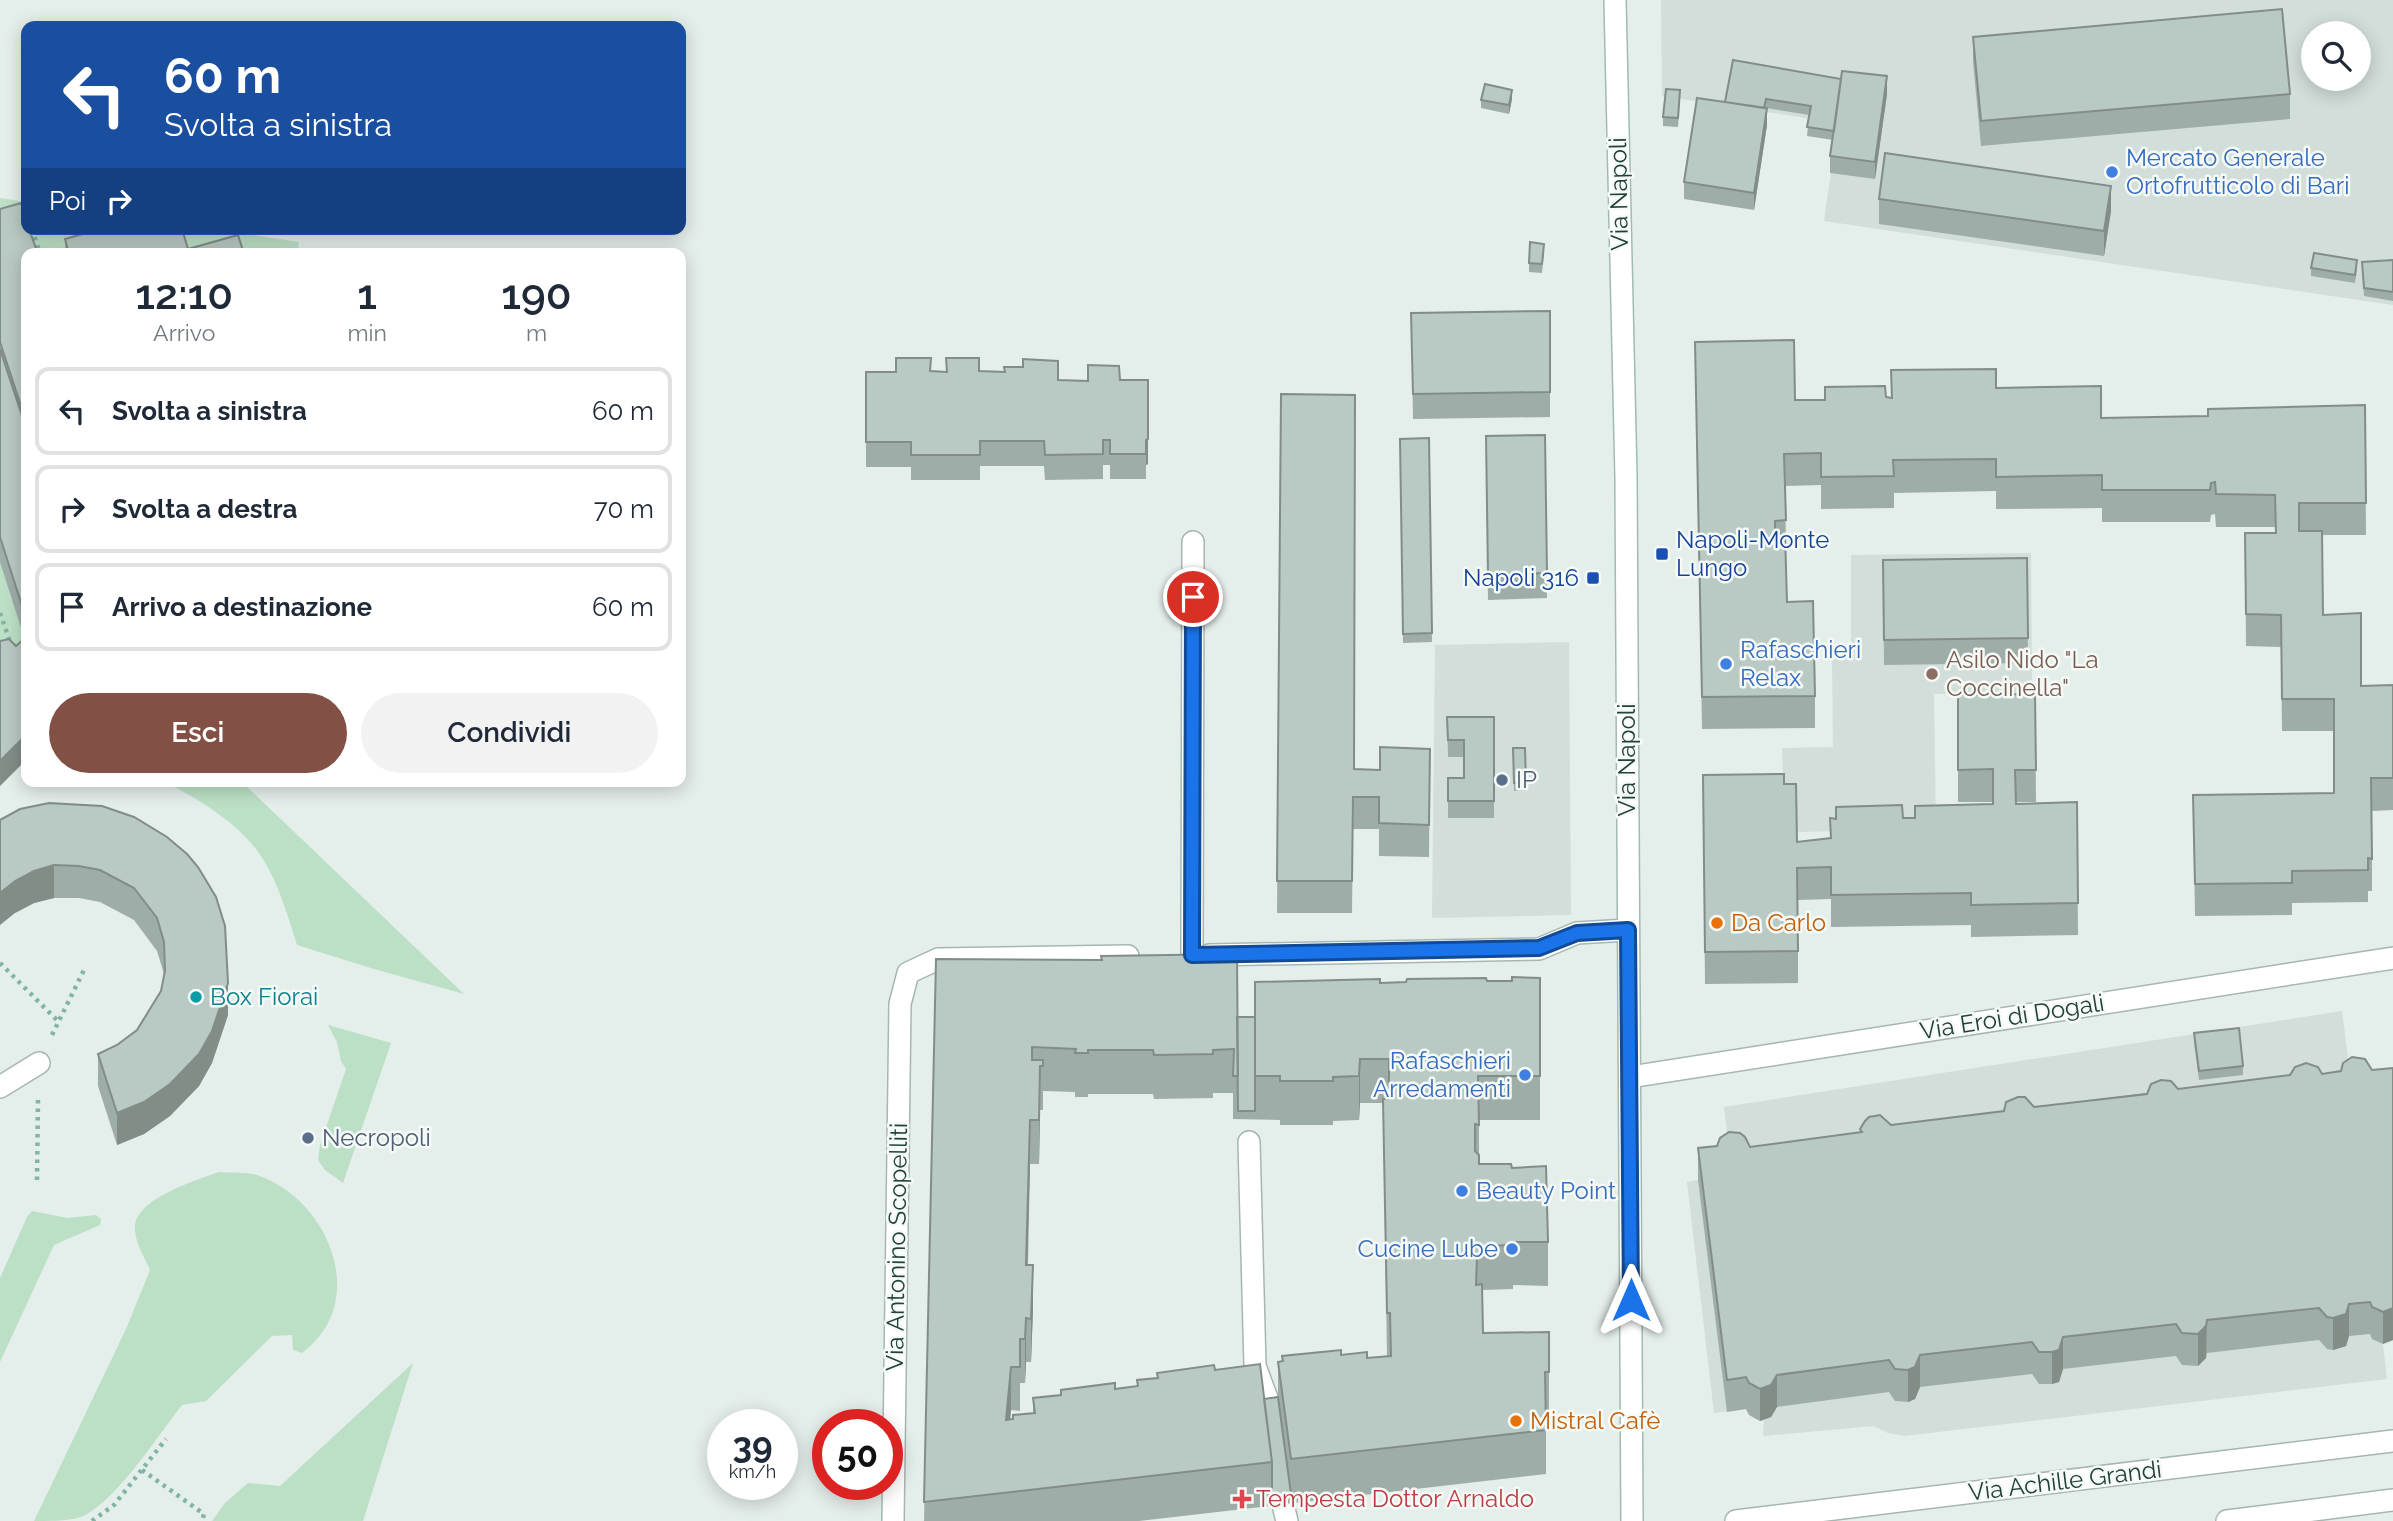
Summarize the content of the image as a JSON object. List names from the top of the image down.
{
  "streets": {
    "street": [
      "Via Napoli",
      "Via Eroi di Dogali",
      "Via Antonino Scopelliti",
      "Via Achille Grandi"
    ]
  },
  "crossings": [
    ["Via Napoli", "Via Eroi di Dogali"]
  ],
  "places": {
    "other": [
      "Mercato Generale Ortofrutticolo di Bari",
      "Rafaschieri Relax",
      "Asilo Nido \"La Coccinella\"",
      "IP",
      "Da Carlo",
      "Box Fiorai",
      "Rafaschieri Arredamenti",
      "Necropoli",
      "Beauty Point",
      "Cucine Lube",
      "Mistral Cafè"
    ],
    "transit": ["Napoli-Monte Lungo", "Napoli 316"],
    "health": ["Tempesta Dottor Arnaldo"]
  },
  "page": {
    "turn": ["60 m", "Svolta a sinistra"],
    "then": "Poi",
    "eta": [
      "12:10",
      "Arrivo",
      "1",
      "min",
      "190",
      "m"
    ],
    "list": [
      {
        "name": "Svolta a sinistra",
        "value": "60 m"
      },
      {
        "name": "Svolta a destra",
        "value": "70 m"
      },
      {
        "name": "Arrivo a destinazione",
        "value": "60 m"
      }
    ],
    "buttons": ["Esci", "Condividi"],
    "speed": "39 km/h",
    "limit": "50"
  }
}
